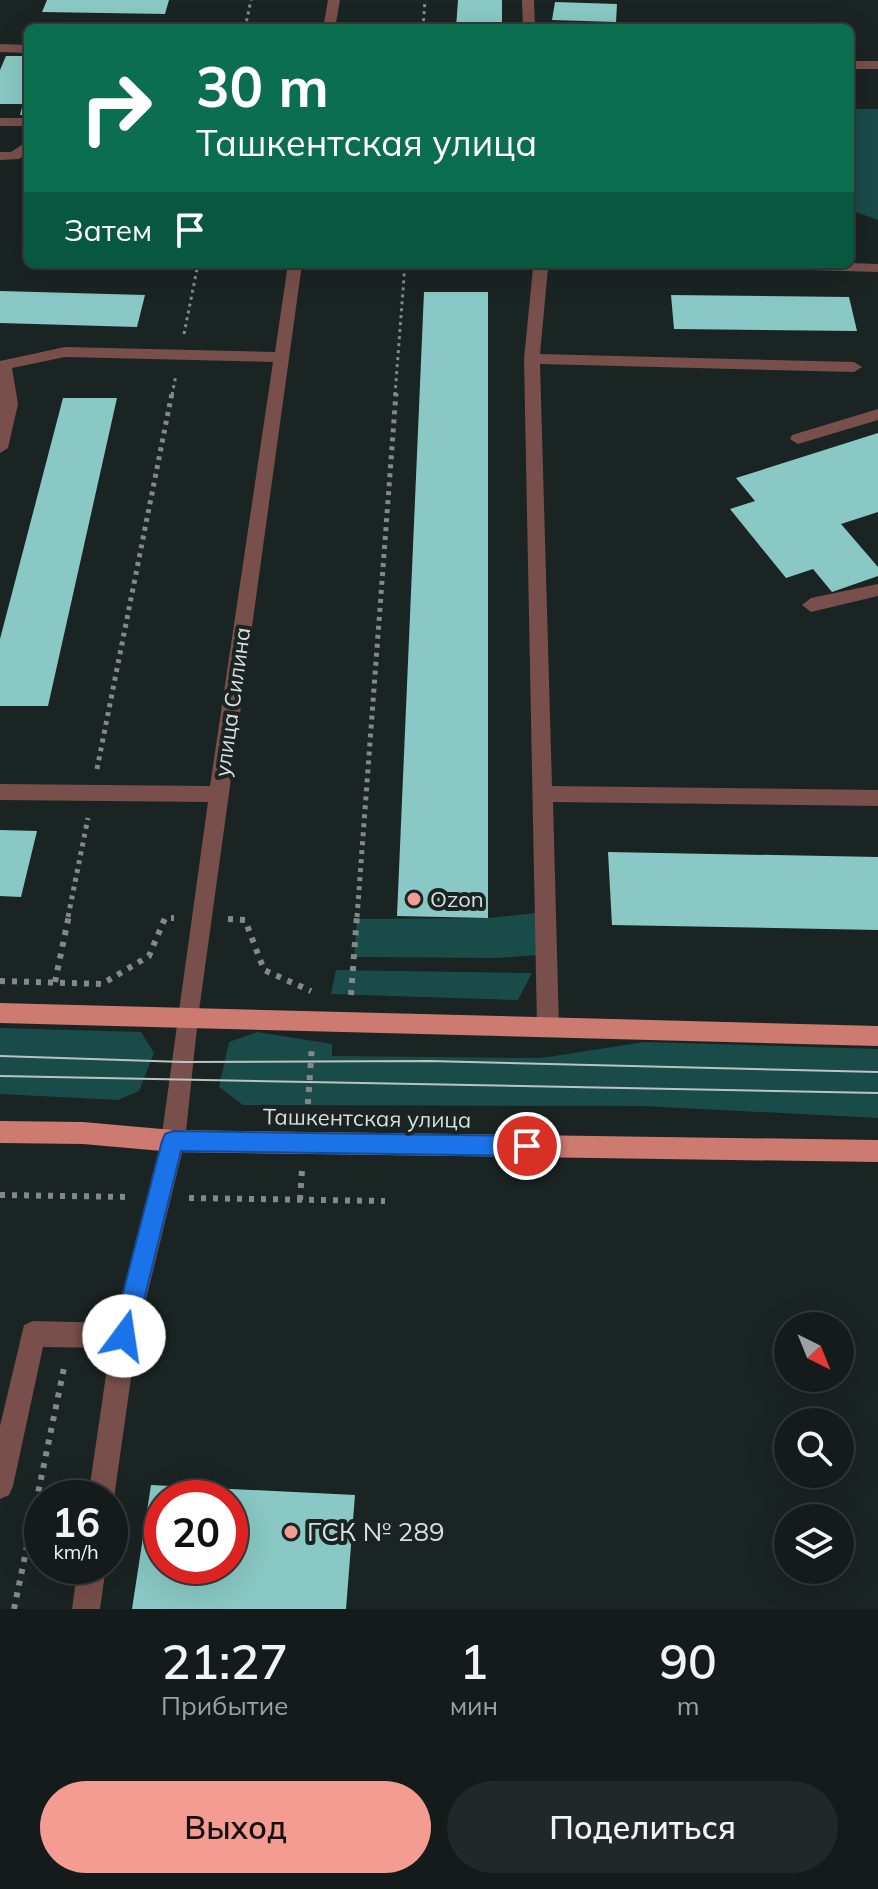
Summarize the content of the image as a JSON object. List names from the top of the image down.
{
  "streets": {
    "main road": ["Ташкентская улица"],
    "street": ["улица Силина"]
  },
  "crossings": [
    ["улица Силина", "Ташкентская улица"]
  ],
  "places": ["Ozon", "ГСК № 289"],
  "north": "bottom right",
  "page": {
    "turn": ["30 m", "Ташкентская улица"],
    "then": "Затем",
    "speed": "16 km/h",
    "limit": "20",
    "eta": [
      "21:27",
      "Прибытие",
      "1",
      "мин",
      "90",
      "m"
    ],
    "buttons": ["Выход", "Поделиться"]
  }
}
